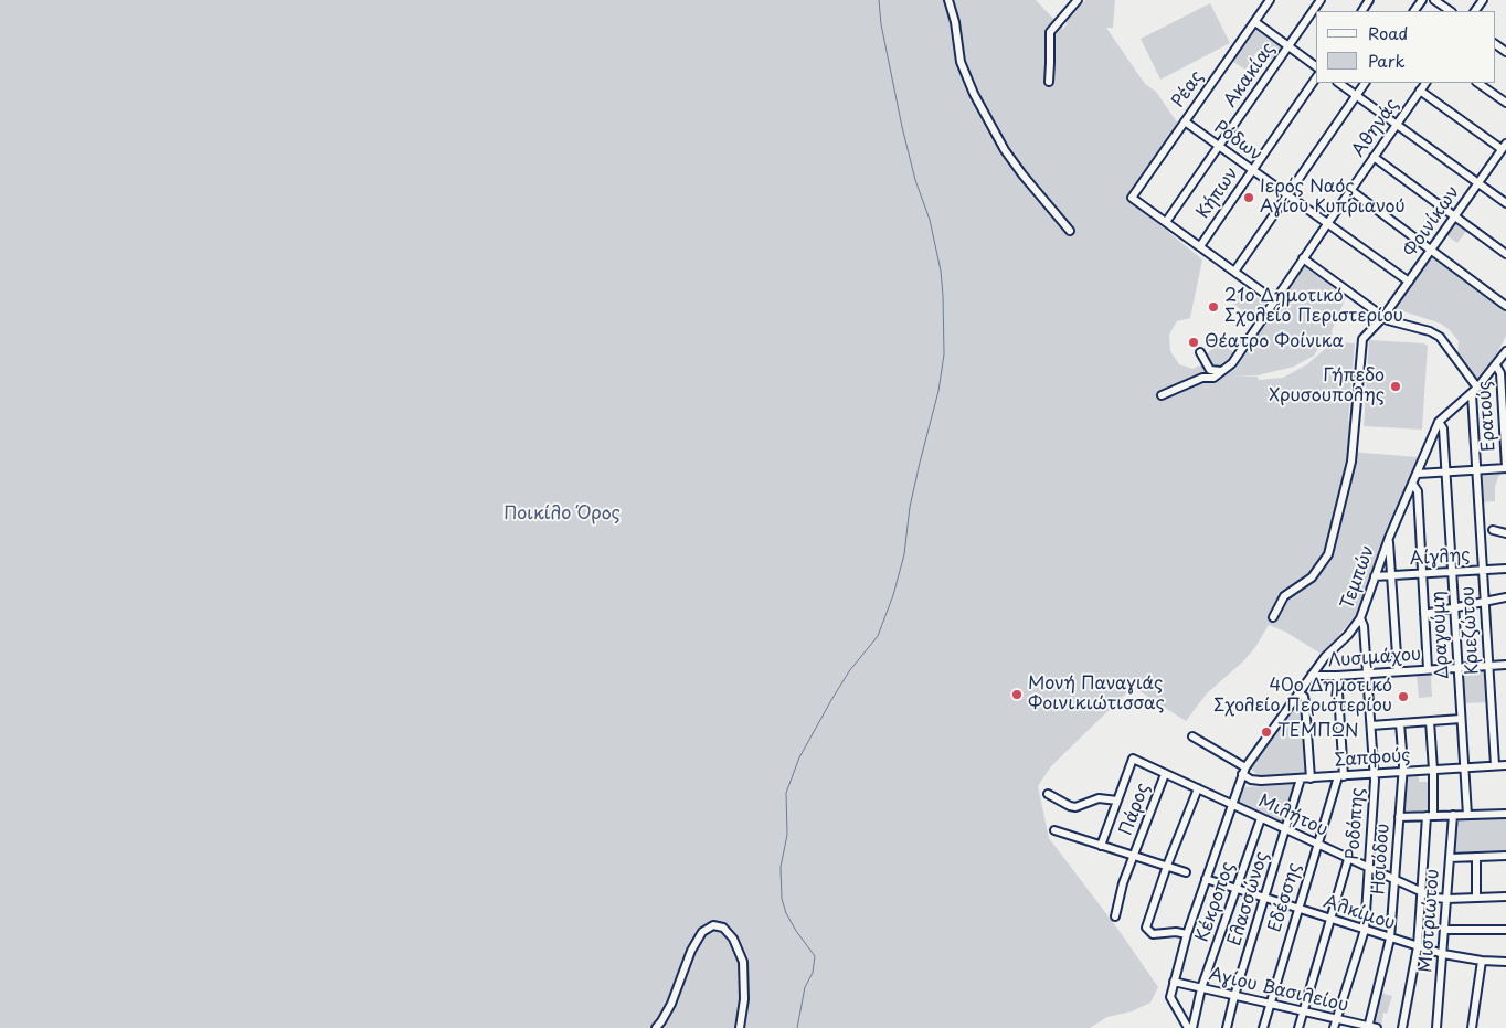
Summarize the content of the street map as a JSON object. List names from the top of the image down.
{
  "streets": {
    "street": [
      "Ακακίας",
      "Ρέας",
      "Αθηνάς",
      "Ρόδων",
      "Κήπων",
      "Φοινίκων",
      "Ερατούς",
      "Αίγλης",
      "Τεμπών",
      "Κριεζώτου",
      "Δραγούμη",
      "Λυσιμάχου",
      "Σαπφούς",
      "Πάρος",
      "Μιλήτου",
      "Ροδόπης",
      "Ησιόδου",
      "Εδέσσης",
      "Ελασσώνος",
      "Κέκροπος",
      "Αλκίμου",
      "Μιστριώτου",
      "Αγίου Βασιλείου"
    ]
  },
  "crossings": [
    ["Ακακίας", "Ρέας"],
    ["Ακακίας", "Ρόδων"],
    ["Ρέας", "Ρόδων"],
    ["Αθηνάς", "Ρόδων"],
    ["Ρόδων", "Κήπων"],
    ["Ρόδων", "Φοινίκων"],
    ["Ερατούς", "Τεμπών"],
    ["Αίγλης", "Τεμπών"],
    ["Αίγλης", "Κριεζώτου"],
    ["Αίγλης", "Δραγούμη"],
    ["Τεμπών", "Κριεζώτου"],
    ["Τεμπών", "Δραγούμη"],
    ["Τεμπών", "Λυσιμάχου"],
    ["Τεμπών", "Σαπφούς"],
    ["Τεμπών", "Μιλήτου"],
    ["Τεμπών", "Ροδόπης"],
    ["Τεμπών", "Αλκίμου"],
    ["Τεμπών", "Αγίου Βασιλείου"],
    ["Κριεζώτου", "Λυσιμάχου"],
    ["Κριεζώτου", "Σαπφούς"],
    ["Δραγούμη", "Λυσιμάχου"],
    ["Δραγούμη", "Σαπφούς"],
    ["Λυσιμάχου", "Ροδόπης"],
    ["Λυσιμάχου", "Εδέσσης"],
    ["Σαπφούς", "Ροδόπης"],
    ["Σαπφούς", "Ησιόδου"],
    ["Σαπφούς", "Εδέσσης"],
    ["Σαπφούς", "Ελασσώνος"],
    ["Πάρος", "Μιλήτου"],
    ["Μιλήτου", "Ροδόπης"],
    ["Μιλήτου", "Ησιόδου"],
    ["Μιλήτου", "Εδέσσης"],
    ["Μιλήτου", "Ελασσώνος"],
    ["Μιλήτου", "Κέκροπος"],
    ["Μιλήτου", "Μιστριώτου"],
    ["Ροδόπης", "Αλκίμου"],
    ["Ροδόπης", "Αγίου Βασιλείου"],
    ["Ησιόδου", "Αλκίμου"],
    ["Ησιόδου", "Αγίου Βασιλείου"],
    ["Εδέσσης", "Αλκίμου"],
    ["Εδέσσης", "Αγίου Βασιλείου"],
    ["Ελασσώνος", "Αλκίμου"],
    ["Ελασσώνος", "Αγίου Βασιλείου"],
    ["Κέκροπος", "Αλκίμου"],
    ["Κέκροπος", "Αγίου Βασιλείου"],
    ["Αλκίμου", "Μιστριώτου"]
  ],
  "parks": ["Ποικίλο Όρος"],
  "places": [
    "Ιερός Ναός Αγίου Κυπριανού",
    "21ο Δημοτικό Σχολείο Περιστερίου",
    "Θέατρο Φοίνικα",
    "Γήπεδο Χρυσουπολης",
    "Μονή Παναγιάς Φοινικιώτισσας",
    "40ο Δημοτικό Σχολείο Περιστερίου",
    "ΤΕΜΠΏΝ"
  ],
  "legend": ["Road", "Park"]
}
